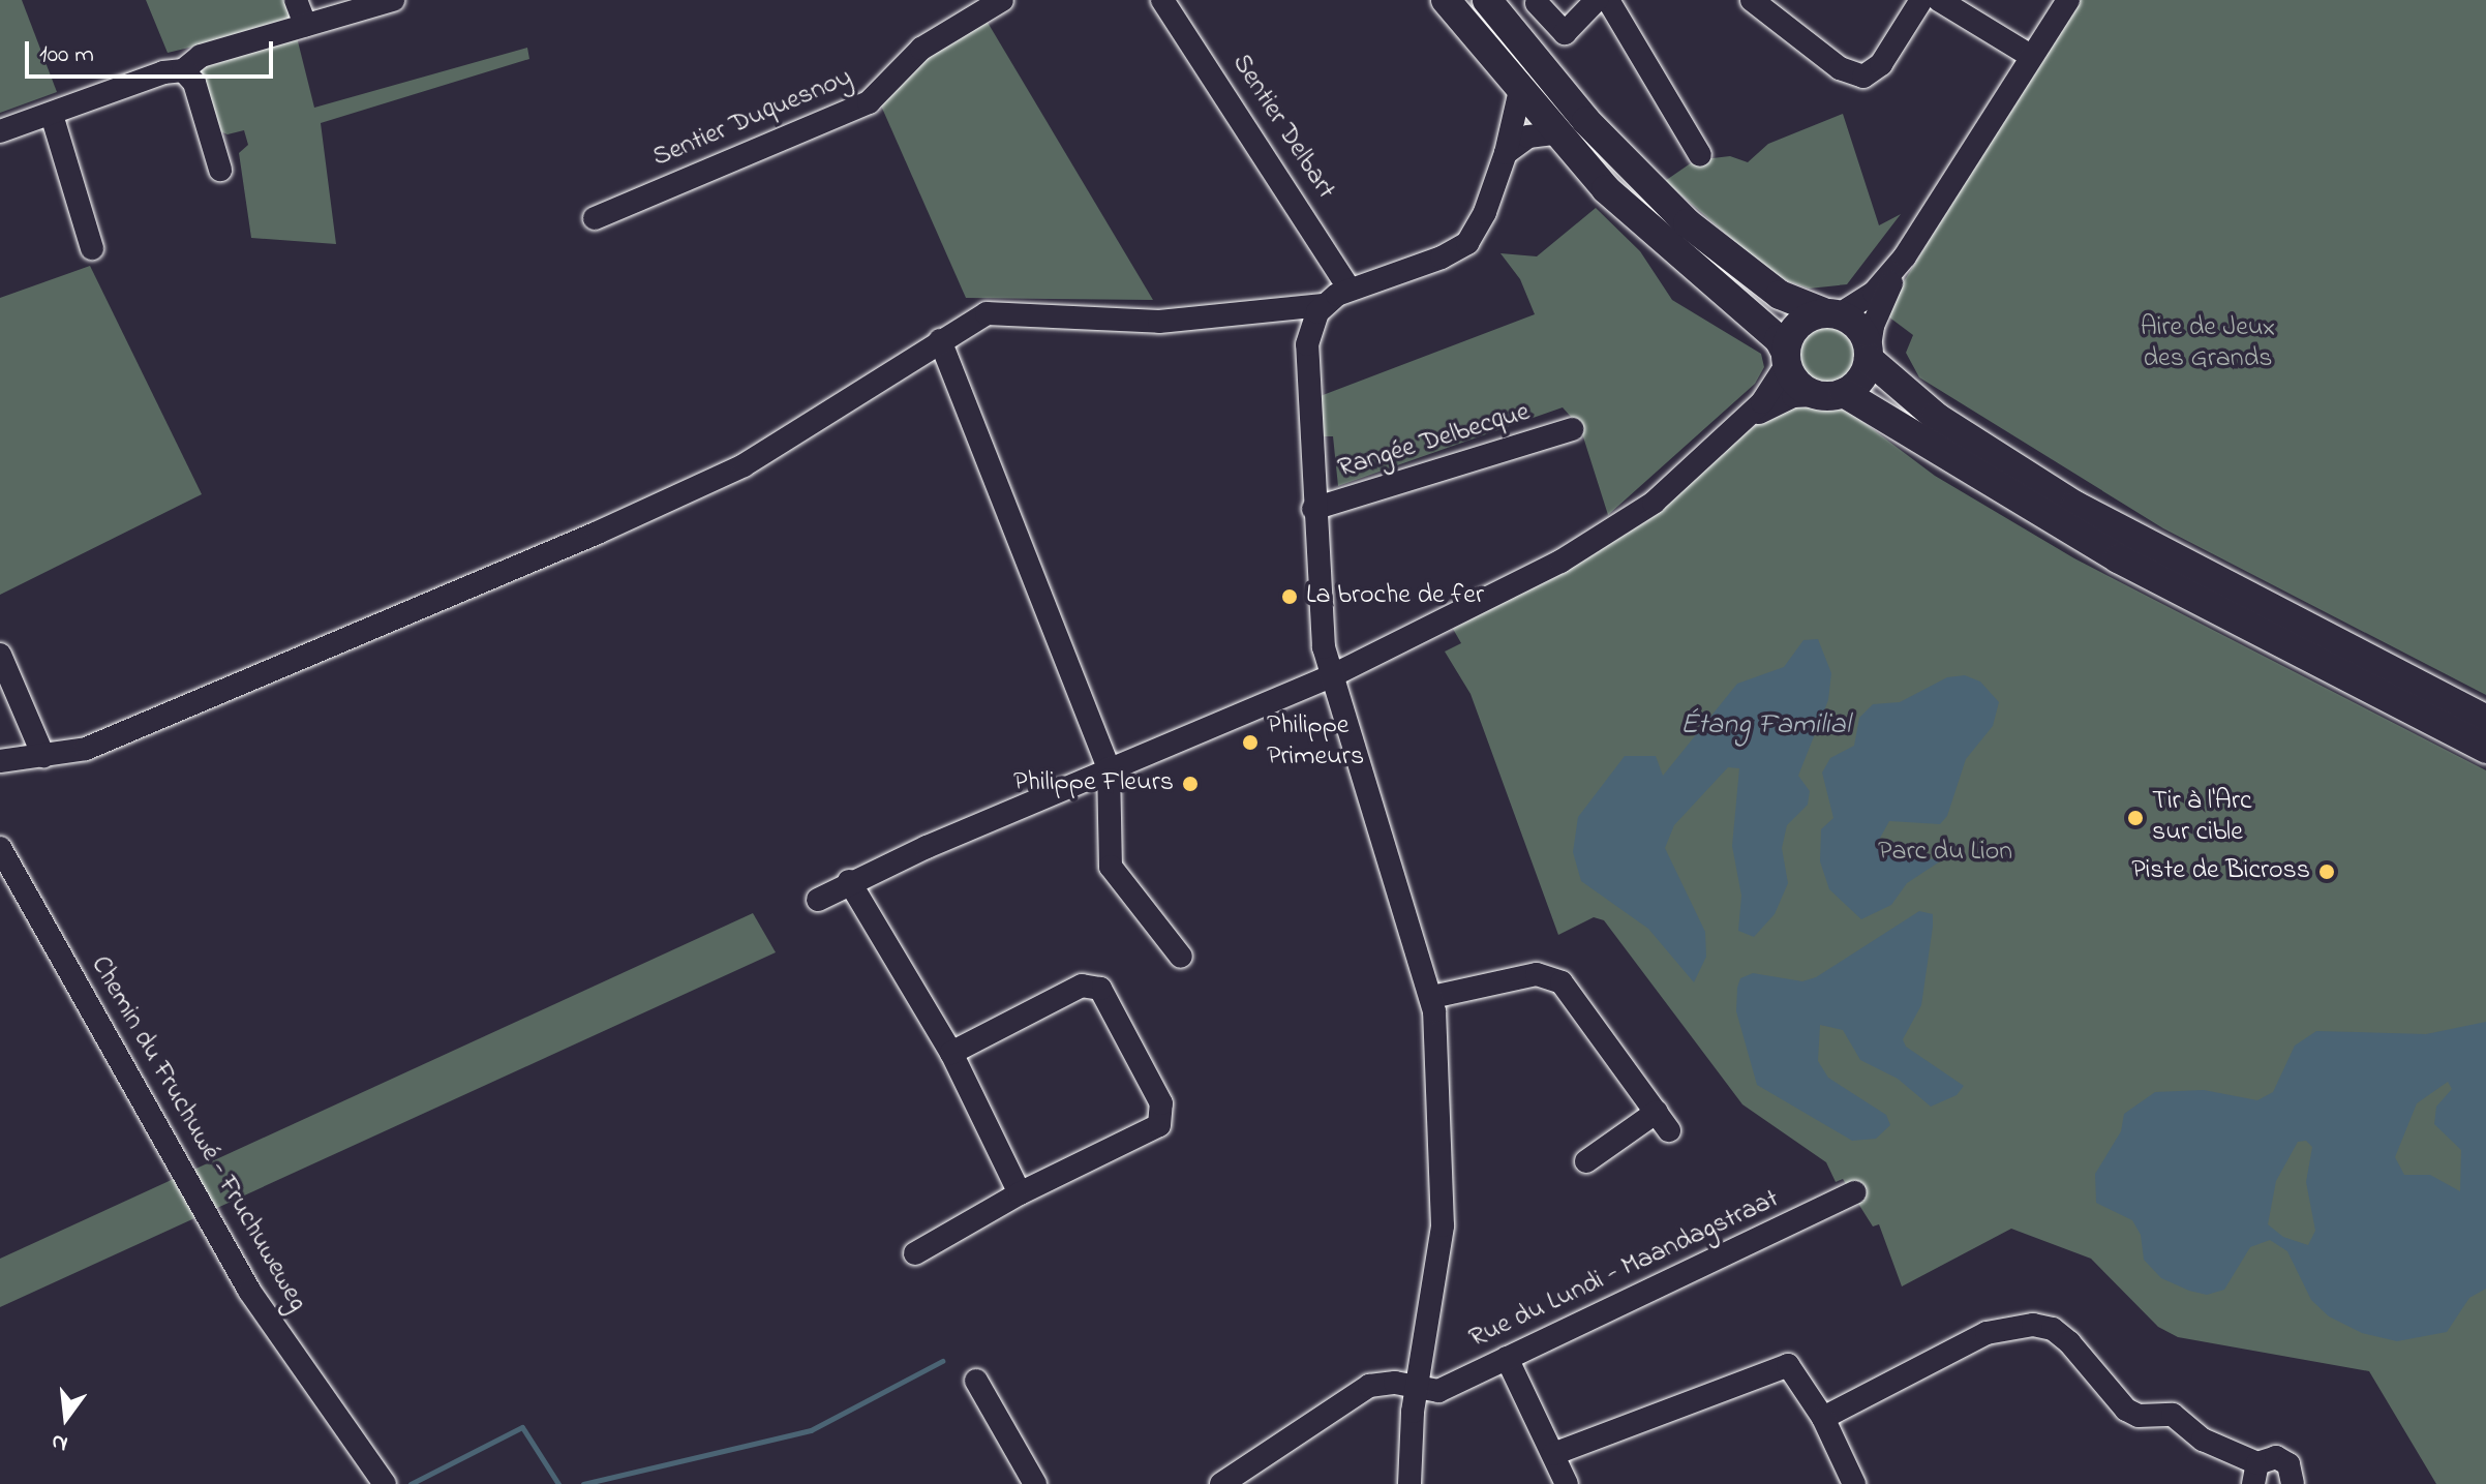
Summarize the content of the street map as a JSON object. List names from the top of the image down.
{
  "streets": {
    "street": [
      "Sentier Duquesnoy",
      "Sentier Delbart",
      "Rangée Delbecque",
      "Chemin du Fruchuwé - Fruchuweweg",
      "Rue du Lundi - Maandagstraat"
    ]
  },
  "water": ["Étang Familial"],
  "parks": ["Aire de Jeux des Grands", "Parc du Lion"],
  "places": [
    "La broche de fer",
    "Philippe Primeurs",
    "Philippe Fleurs",
    "Tir à l'Arc sur cible",
    "Piste de Bicross"
  ],
  "scale_bar": "100 m",
  "north": "bottom"
}
